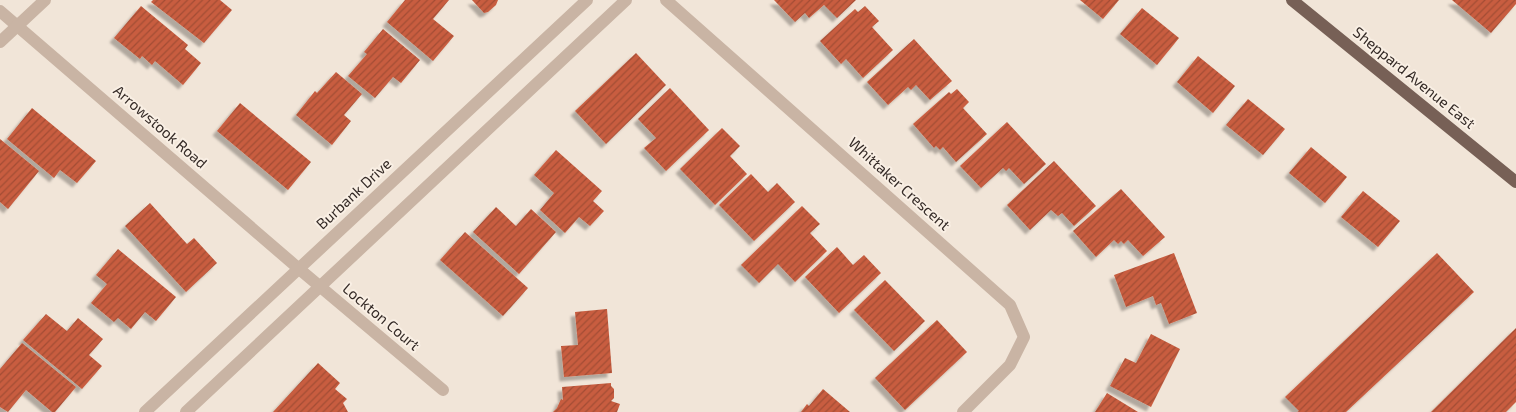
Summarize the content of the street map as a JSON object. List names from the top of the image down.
{
  "streets": {
    "main road": ["Sheppard Avenue East"],
    "street": [
      "Arrowstook Road",
      "Whittaker Crescent",
      "Burbank Drive",
      "Lockton Court"
    ]
  },
  "crossings": [
    ["Arrowstook Road", "Burbank Drive"],
    ["Arrowstook Road", "Lockton Court"],
    ["Burbank Drive", "Lockton Court"]
  ]
}
